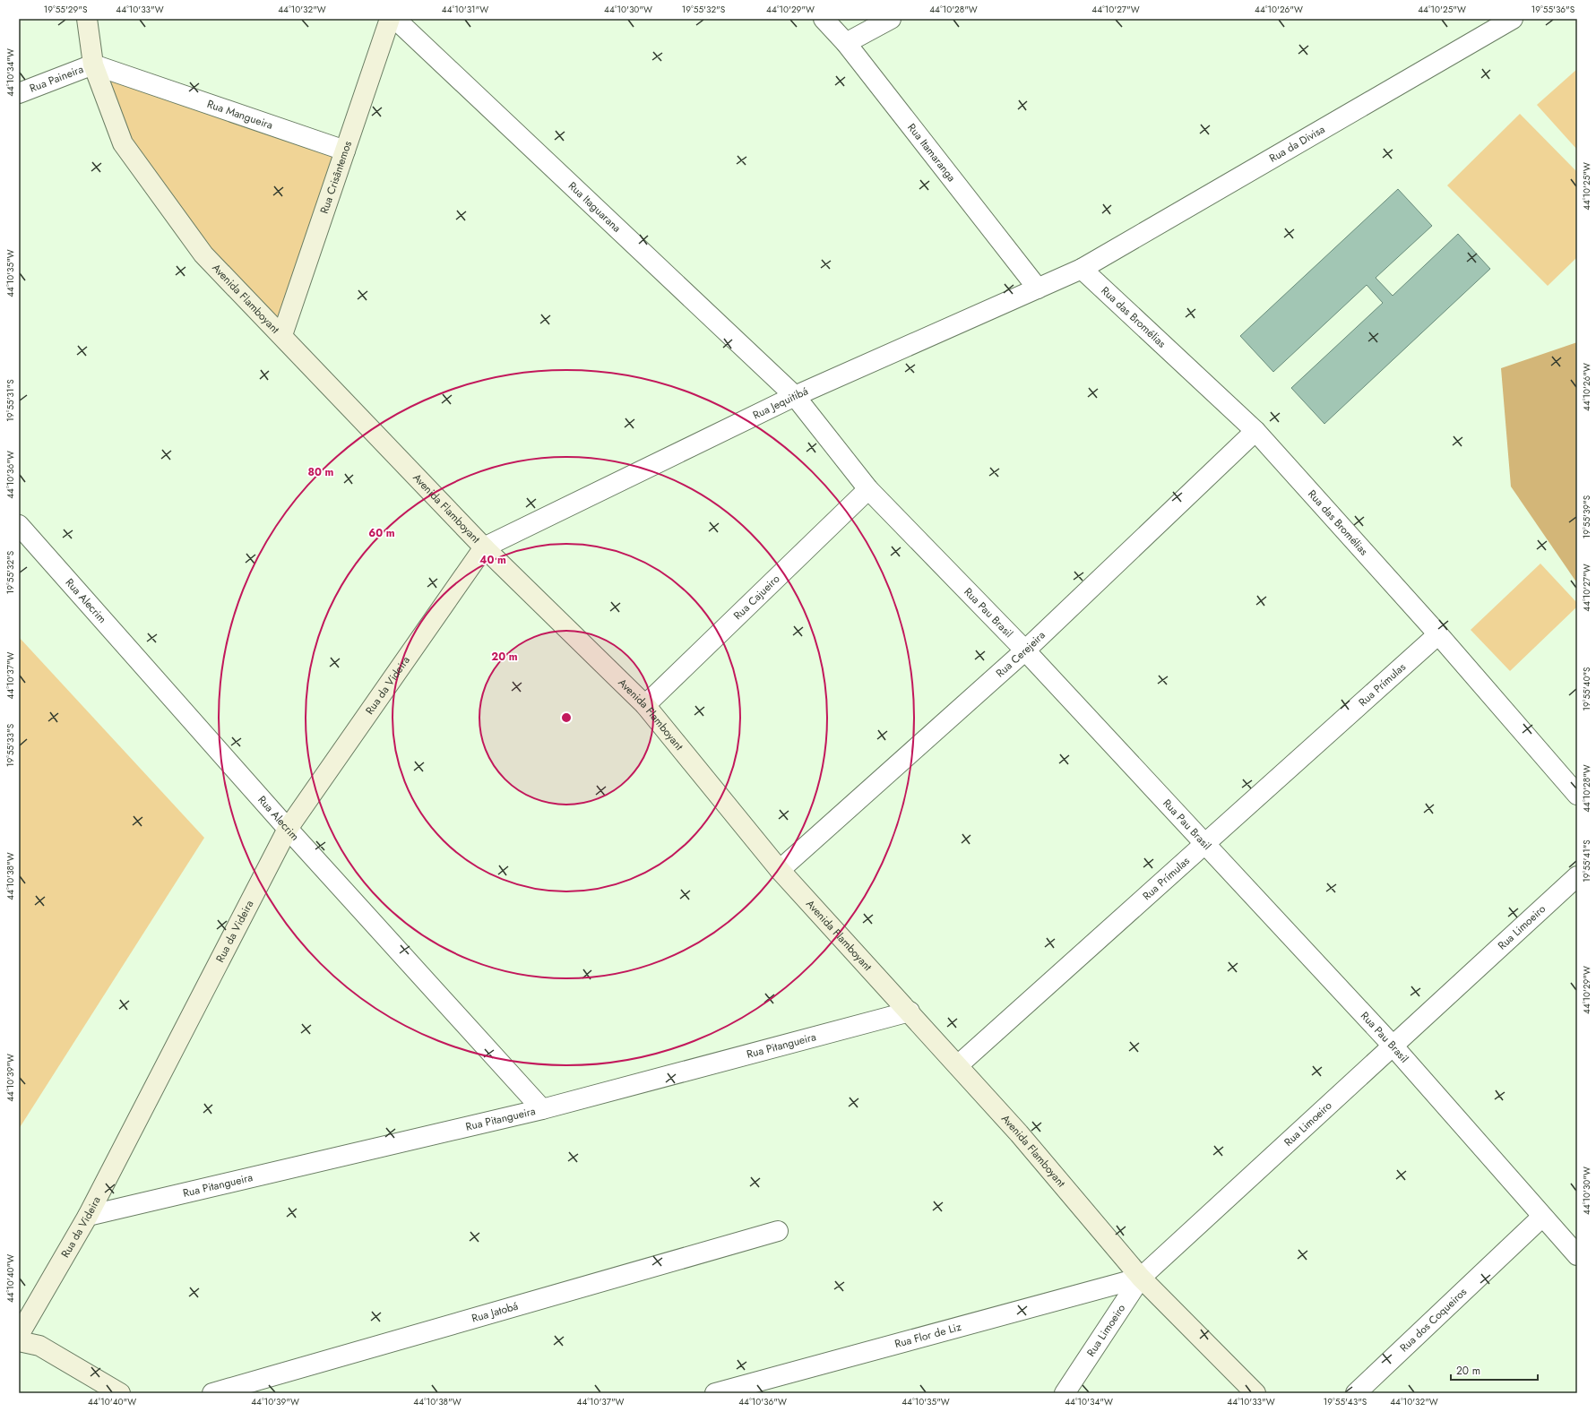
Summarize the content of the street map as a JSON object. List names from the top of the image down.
{
  "streets": {
    "street": [
      "Rua Paineira",
      "Rua Mangueira",
      "Rua da Divisa",
      "Rua Itamaranga",
      "Rua Crisântemos",
      "Rua Itaguarana",
      "Avenida Flamboyant",
      "Rua das Bromélias",
      "Rua Jequitibá",
      "Rua Cajueiro",
      "Rua Alecrim",
      "Rua Pau Brasil",
      "Rua Cerejeira",
      "Rua Prímulas",
      "Rua da Videira",
      "Rua Limoeiro",
      "Rua Pitangueira",
      "Rua Jatobá",
      "Rua dos Coqueiros",
      "Rua Flor de Liz"
    ]
  },
  "crossings": [
    ["Rua Paineira", "Rua Mangueira"],
    ["Rua Paineira", "Avenida Flamboyant"],
    ["Rua Mangueira", "Rua Crisântemos"],
    ["Rua Mangueira", "Avenida Flamboyant"],
    ["Rua da Divisa", "Rua das Bromélias"],
    ["Rua da Divisa", "Rua Jequitibá"],
    ["Rua Itamaranga", "Rua Jequitibá"],
    ["Rua Crisântemos", "Avenida Flamboyant"],
    ["Rua Itaguarana", "Rua Jequitibá"],
    ["Rua Itaguarana", "Rua Pau Brasil"],
    ["Avenida Flamboyant", "Rua Jequitibá"],
    ["Avenida Flamboyant", "Rua Cajueiro"],
    ["Avenida Flamboyant", "Rua Cerejeira"],
    ["Avenida Flamboyant", "Rua Prímulas"],
    ["Avenida Flamboyant", "Rua da Videira"],
    ["Avenida Flamboyant", "Rua Limoeiro"],
    ["Avenida Flamboyant", "Rua Pitangueira"],
    ["Avenida Flamboyant", "Rua Flor de Liz"],
    ["Rua das Bromélias", "Rua Jequitibá"],
    ["Rua das Bromélias", "Rua Cerejeira"],
    ["Rua das Bromélias", "Rua Prímulas"],
    ["Rua Jequitibá", "Rua Pau Brasil"],
    ["Rua Jequitibá", "Rua da Videira"],
    ["Rua Cajueiro", "Rua Pau Brasil"],
    ["Rua Alecrim", "Rua da Videira"],
    ["Rua Alecrim", "Rua Pitangueira"],
    ["Rua Pau Brasil", "Rua Cerejeira"],
    ["Rua Pau Brasil", "Rua Prímulas"],
    ["Rua Pau Brasil", "Rua Limoeiro"],
    ["Rua Pau Brasil", "Rua dos Coqueiros"],
    ["Rua da Videira", "Rua Pitangueira"],
    ["Rua Limoeiro", "Rua Flor de Liz"]
  ],
  "scale_bar": "20 m",
  "coordinates": [
    "19°55'29\"S",
    "44°10'33\"W",
    "44°10'32\"W",
    "44°10'31\"W",
    "44°10'30\"W",
    "19°55'32\"S",
    "44°10'29\"W",
    "44°10'28\"W",
    "44°10'27\"W",
    "44°10'26\"W",
    "44°10'25\"W",
    "19°55'36\"S",
    "44°10'34\"W",
    "44°10'35\"W",
    "19°55'31\"S",
    "44°10'36\"W",
    "19°55'39\"S",
    "44°10'37\"W",
    "19°55'40\"S",
    "19°55'33\"S",
    "19°55'41\"S",
    "44°10'38\"W",
    "44°10'39\"W",
    "44°10'40\"W",
    "19°55'43\"S"
  ],
  "rings": [
    "80 m",
    "60 m",
    "40 m",
    "20 m"
  ]
}
